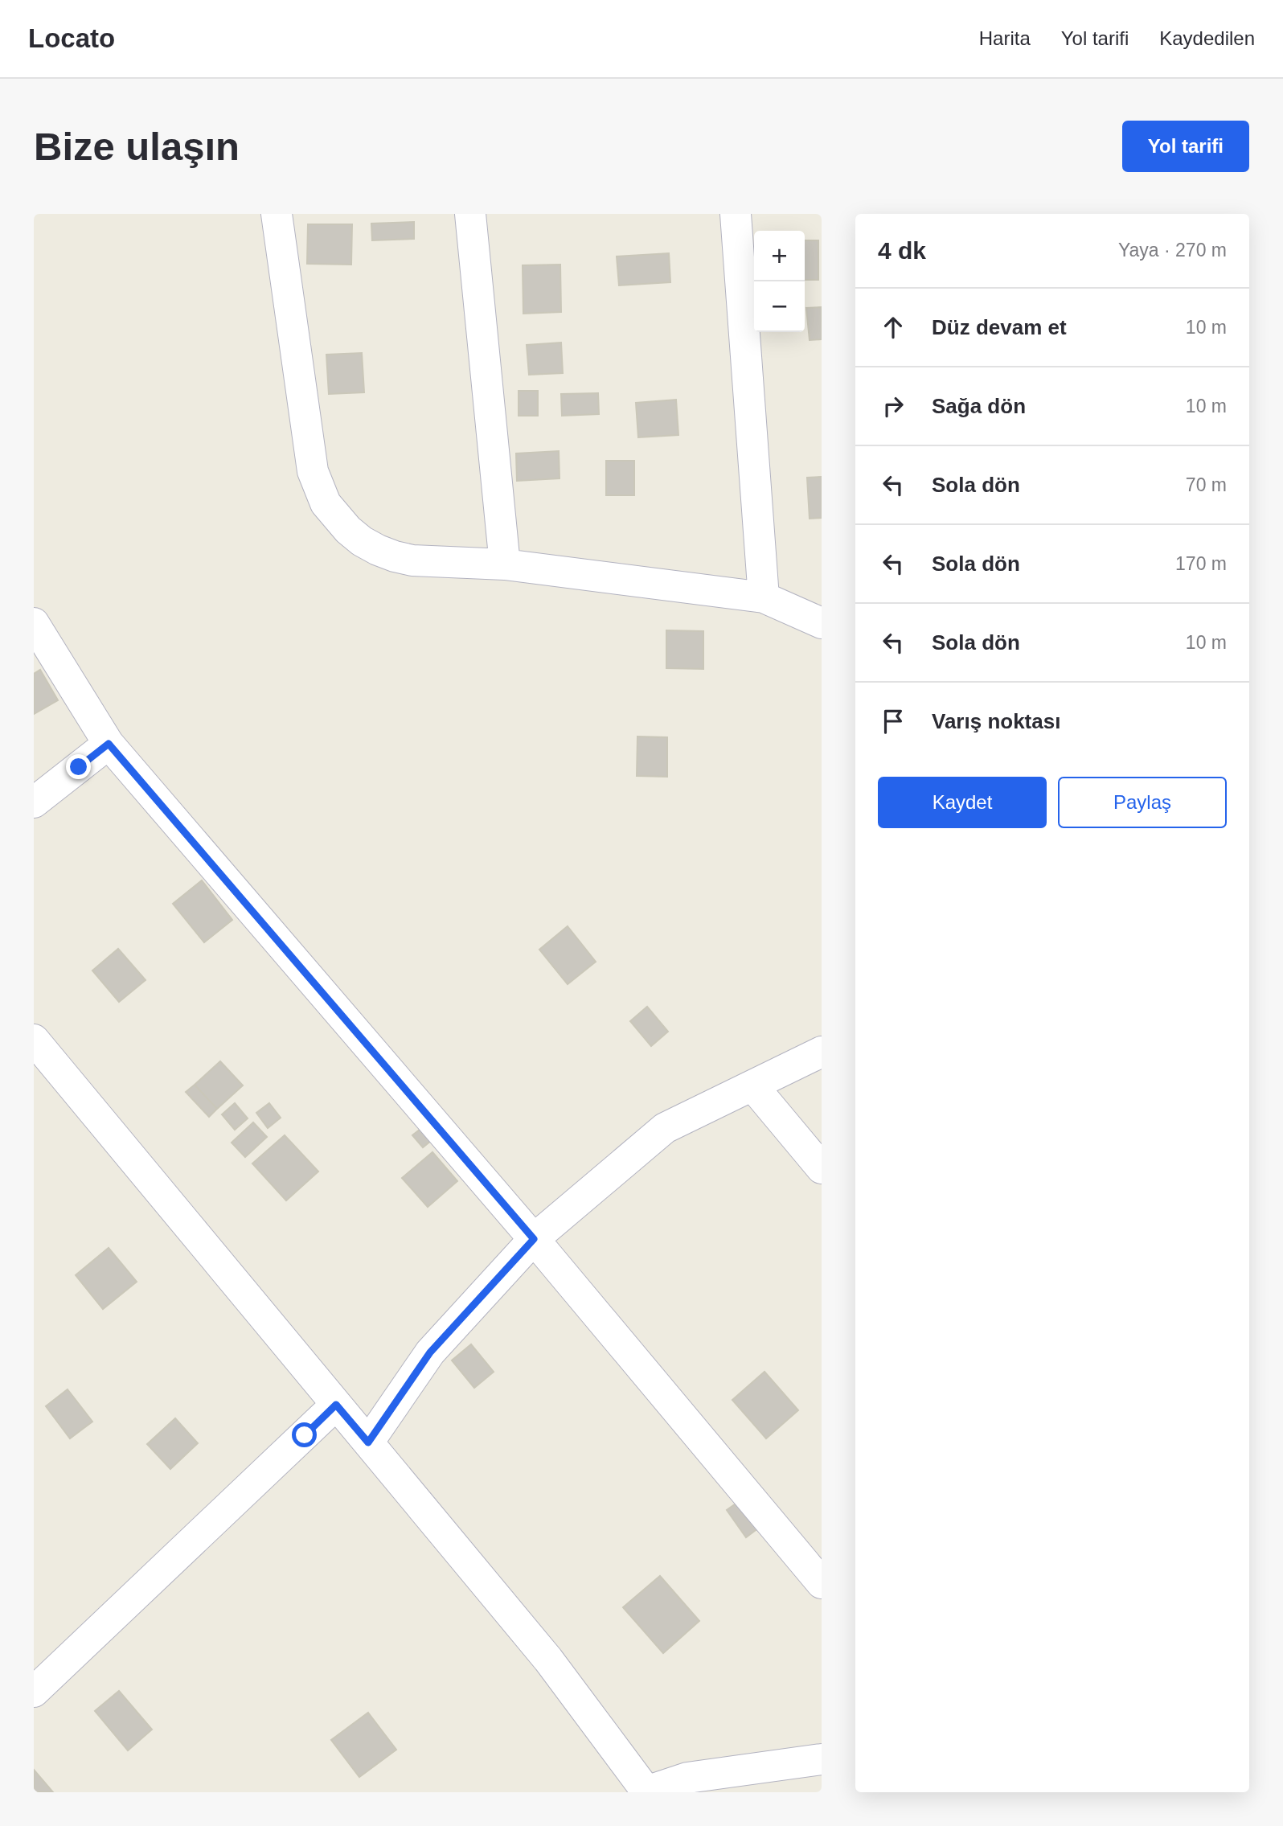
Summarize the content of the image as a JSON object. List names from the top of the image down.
{
  "page": {
    "header": "Locato",
    "nav": ["Harita", "Yol tarifi", "Kaydedilen"],
    "buttons": [
      "Yol tarifi",
      ["Kaydet", "Paylaş"]
    ],
    "title": "Bize ulaşın",
    "heading": ["4 dk", "Yaya · 270 m"],
    "map_buttons": ["+", "−"],
    "list": [
      ["Düz devam et", "10 m"],
      ["Sağa dön", "10 m"],
      ["Sola dön", "70 m"],
      ["Sola dön", "170 m"],
      ["Sola dön", "10 m"],
      "Varış noktası"
    ]
  }
}
